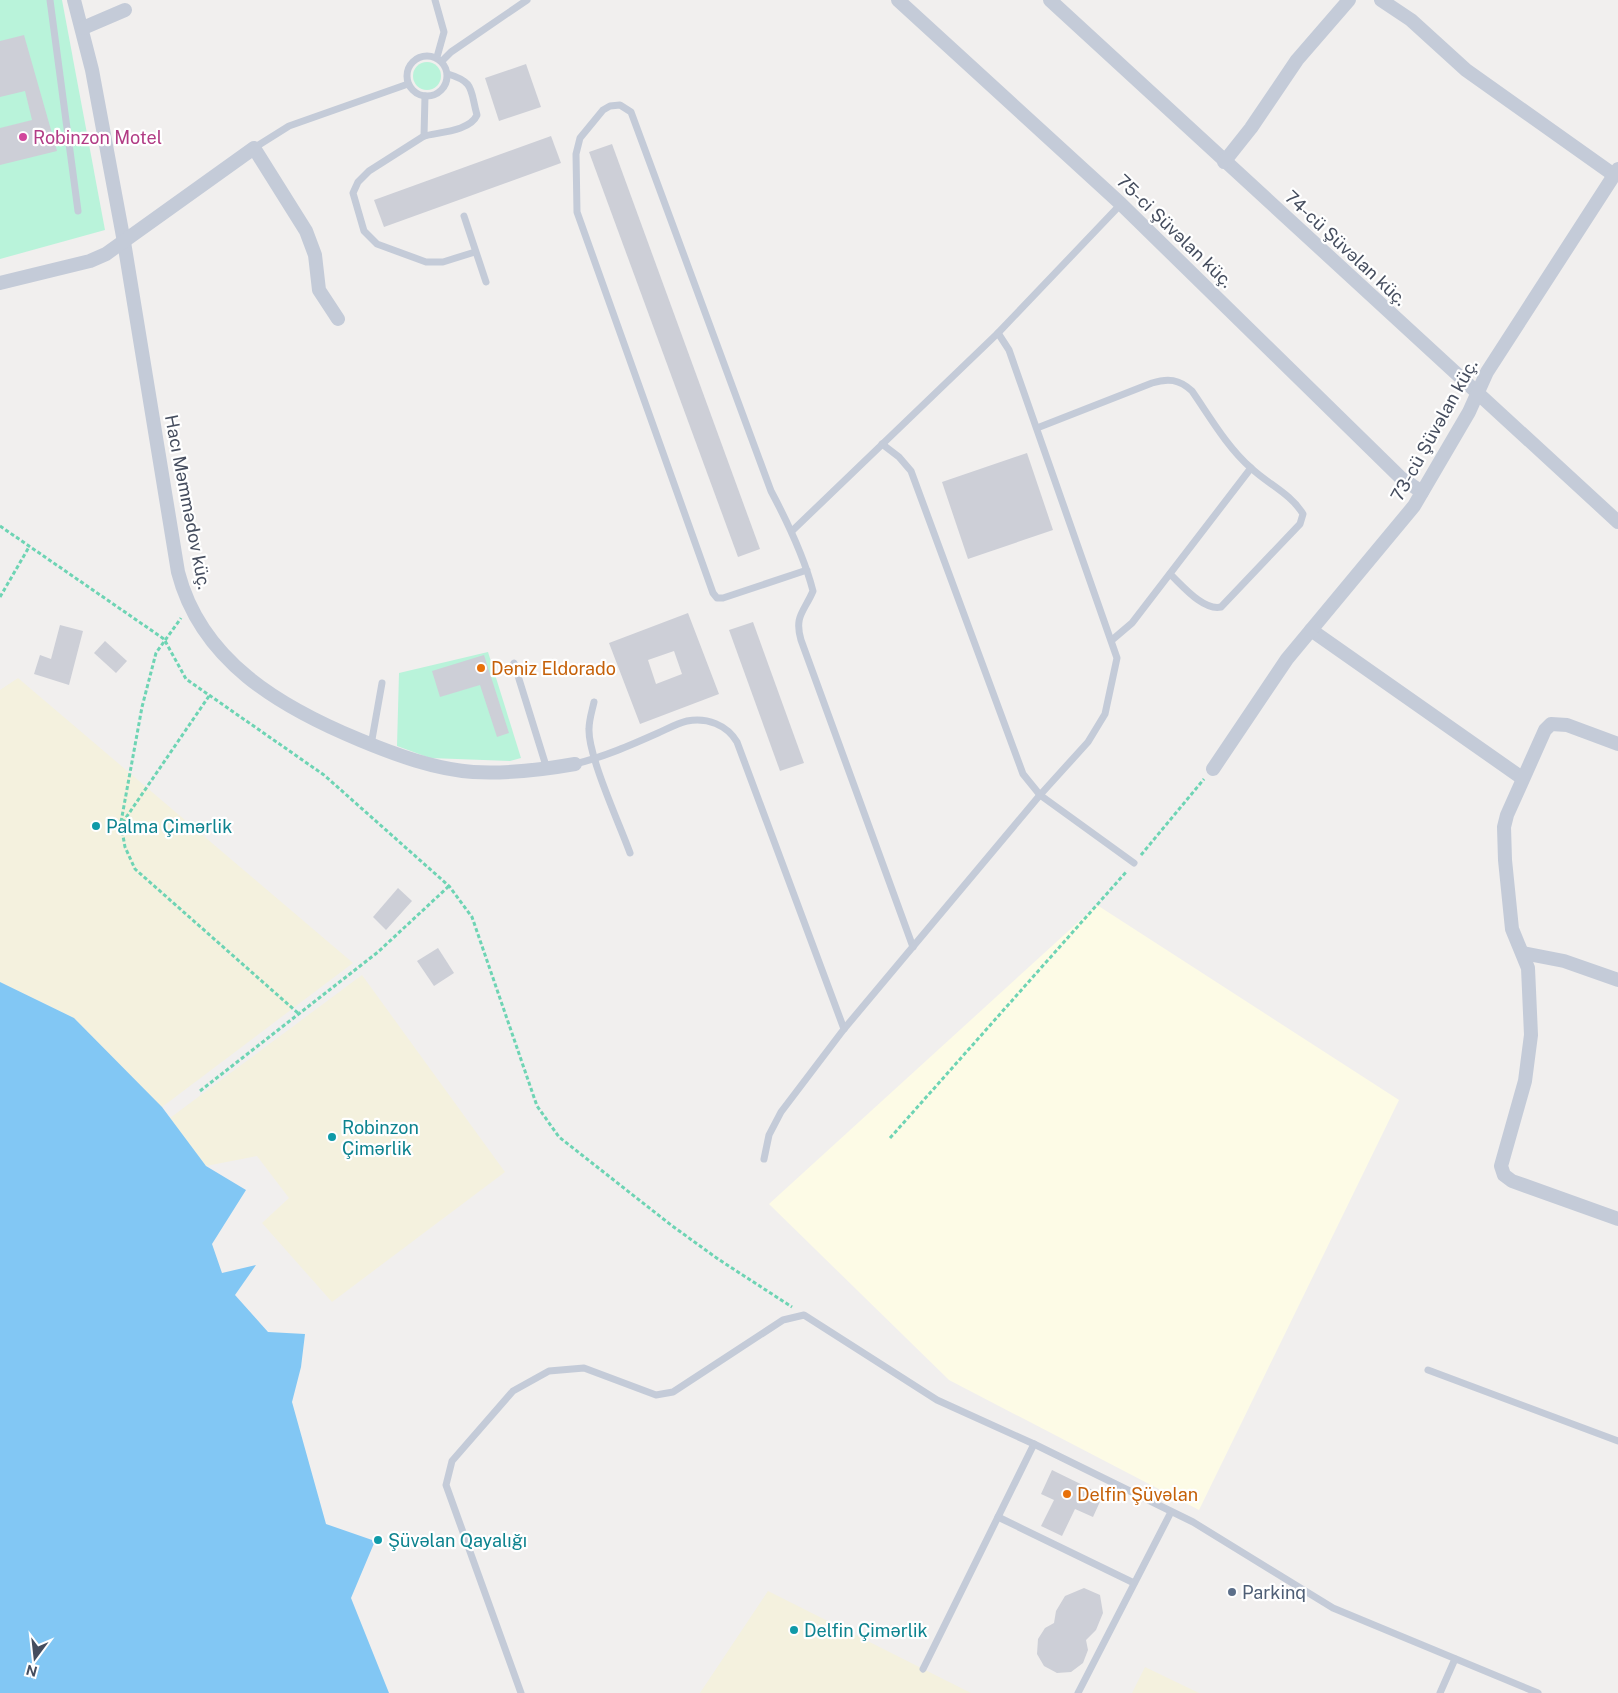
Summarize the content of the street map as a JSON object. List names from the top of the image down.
{
  "streets": {
    "street": [
      "75-ci Şüvəlan küç.",
      "74-cü Şüvəlan küç.",
      "73-cü Şüvəlan küç.",
      "Hacı Məmmədov küç."
    ]
  },
  "crossings": [
    ["75-ci Şüvəlan küç.", "73-cü Şüvəlan küç."],
    ["74-cü Şüvəlan küç.", "73-cü Şüvəlan küç."]
  ],
  "places": [
    "Robinzon Motel",
    "Dəniz Eldorado",
    "Palma Çimərlik",
    "Robinzon Çimərlik",
    "Delfin Şüvəlan",
    "Şüvəlan Qayalığı",
    "Parkinq",
    "Delfin Çimərlik"
  ],
  "north": "bottom"
}
